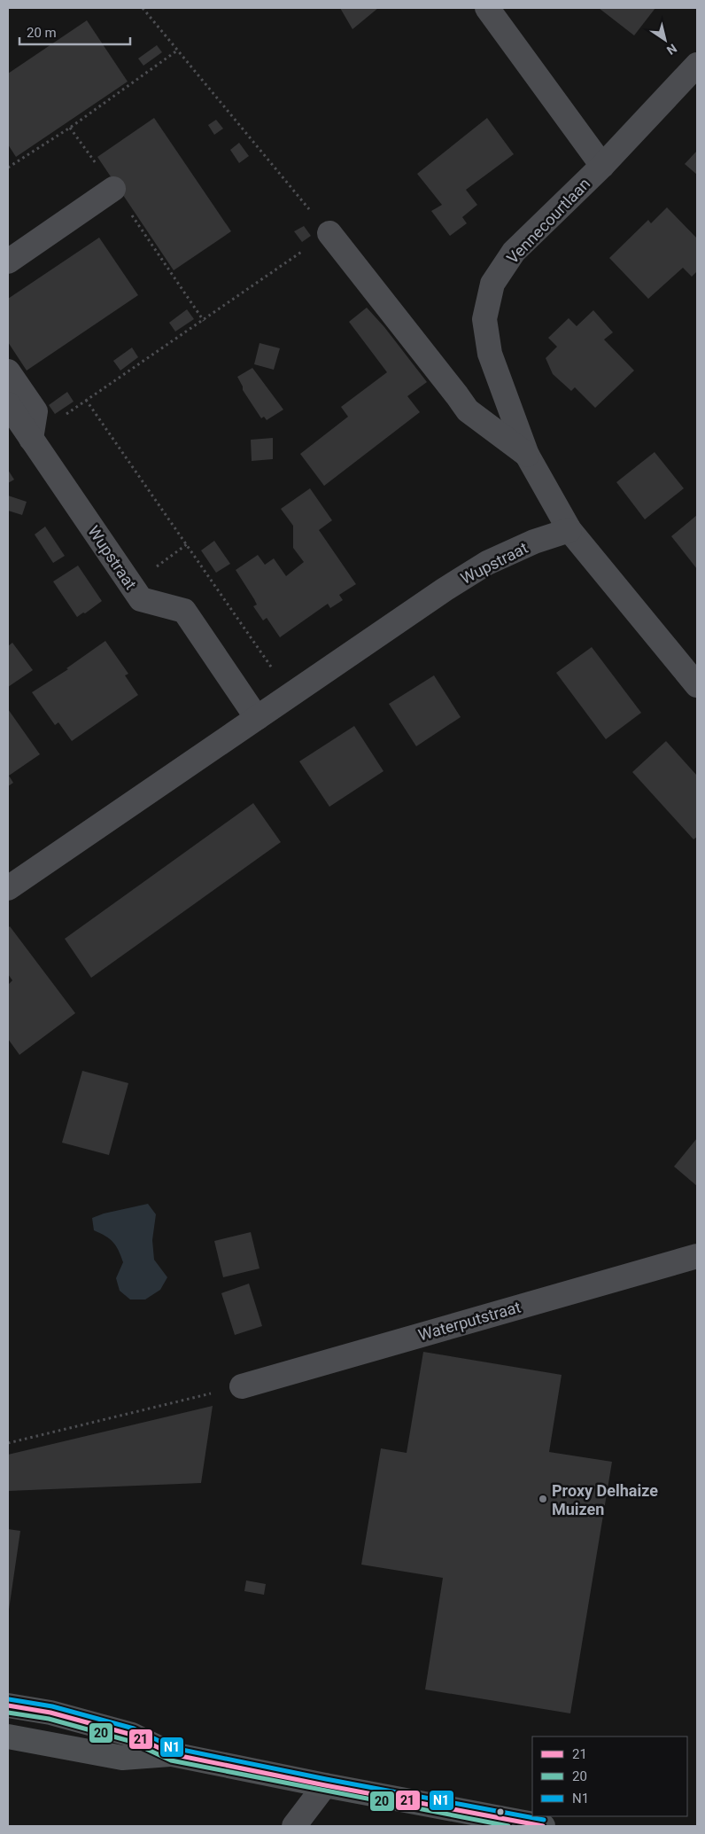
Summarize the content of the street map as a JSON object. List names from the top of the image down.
{
  "streets": {
    "street": ["Vennecourtlaan", "Wupstraat", "Waterputstraat"]
  },
  "crossings": [
    ["Vennecourtlaan", "Wupstraat"]
  ],
  "places": ["Proxy Delhaize Muizen"],
  "lines": ["transit line N1", "transit line 21", "transit line 20"],
  "legend": ["21", "20", "N1"],
  "scale_bar": "20 m",
  "north": "bottom right"
}
